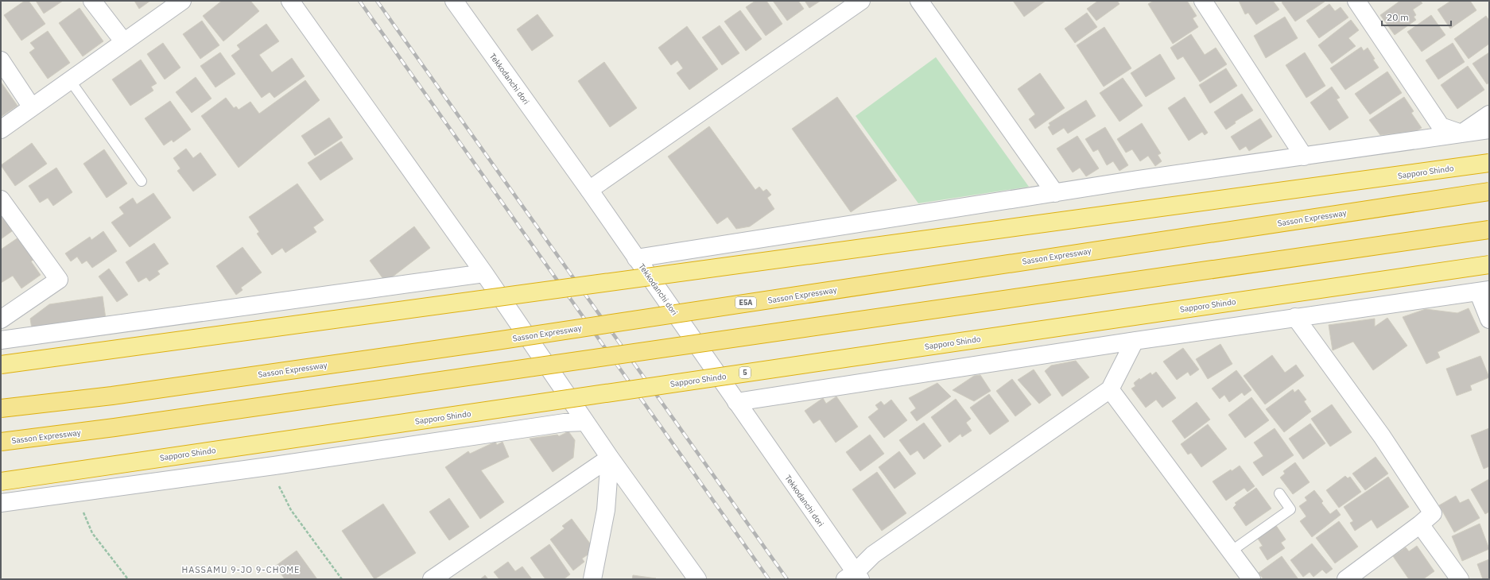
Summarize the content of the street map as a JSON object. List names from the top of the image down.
{
  "streets": {
    "highway": [
      "Sapporo Shindo",
      "Sasson Expressway",
      "E5A",
      "5"
    ],
    "street": ["Tekkodanchi dori"]
  },
  "districts": ["HASSAMU 9-JO 9-CHOME"],
  "scale_bar": "20 m"
}
